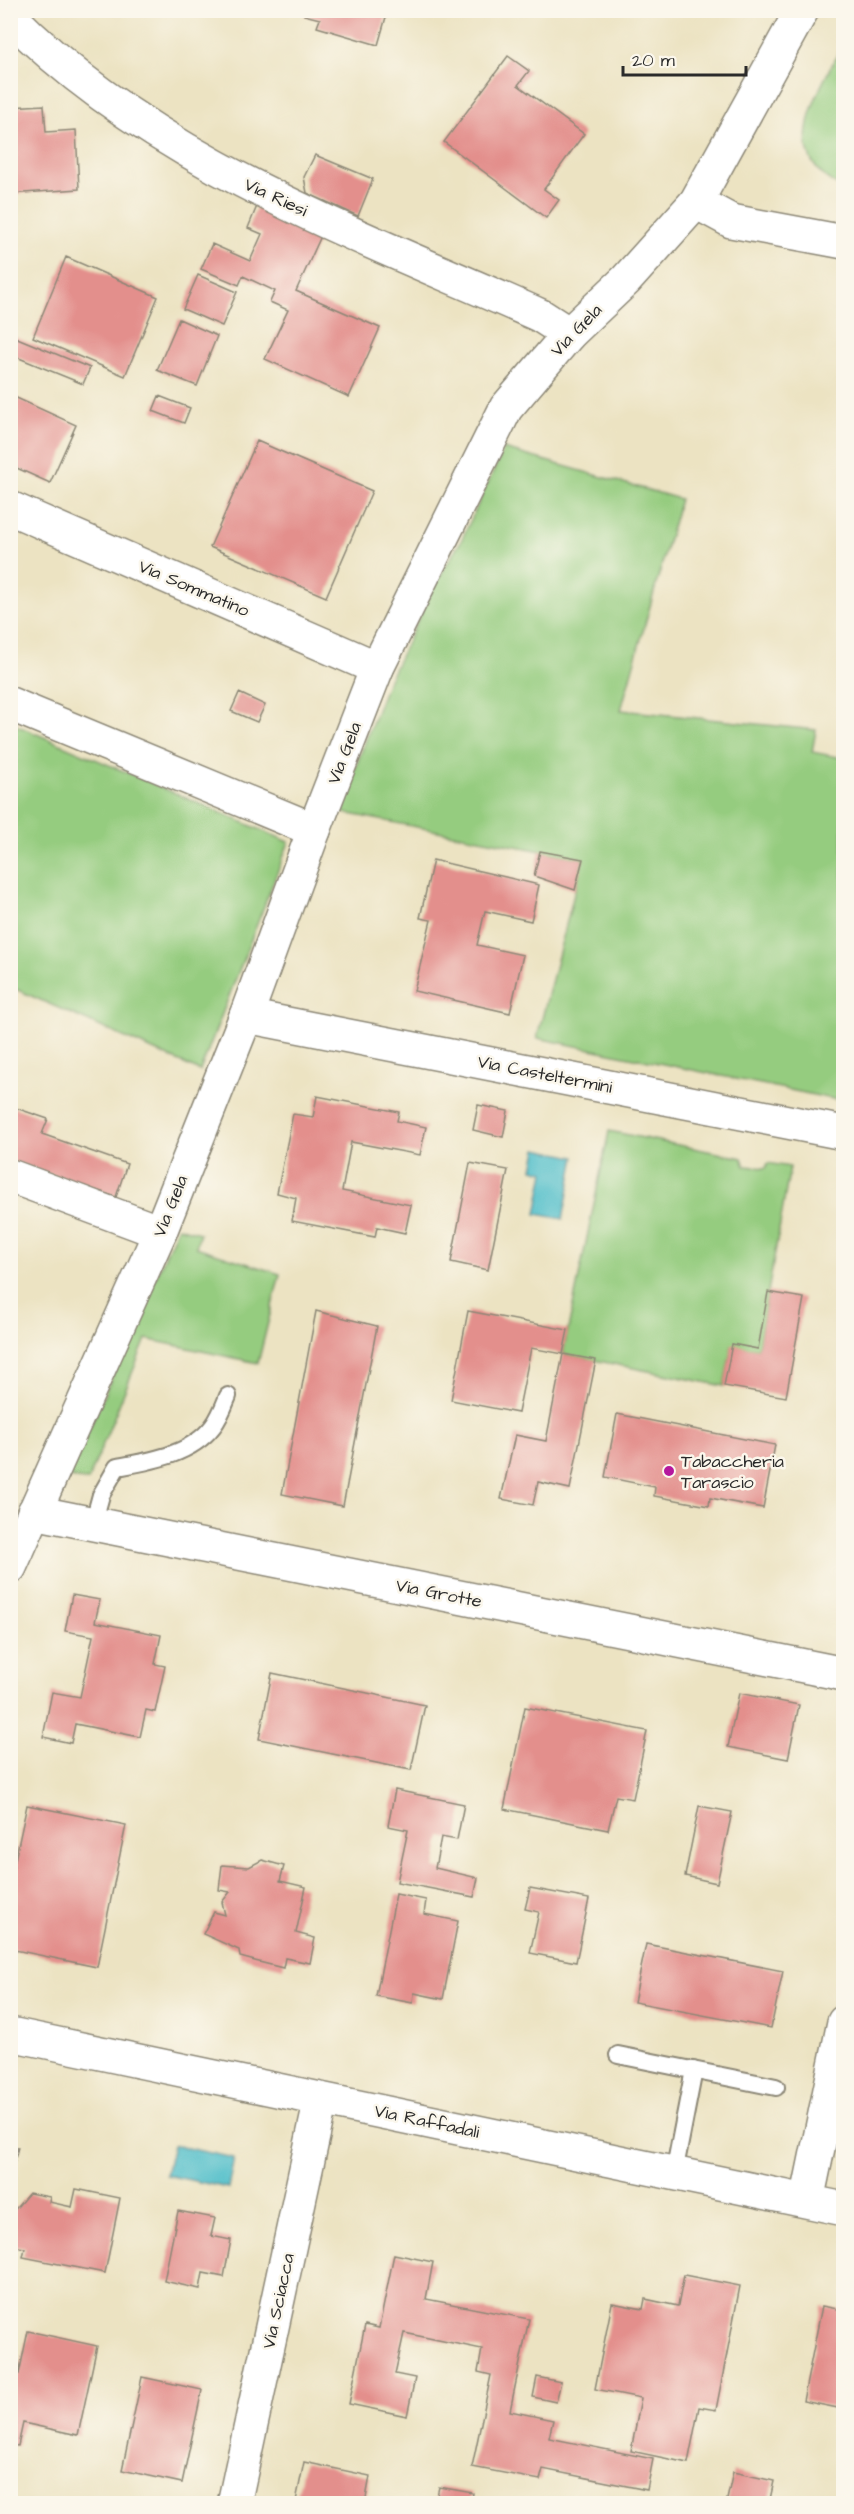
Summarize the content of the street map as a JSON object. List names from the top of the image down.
{
  "streets": {
    "street": [
      "Via Riesi",
      "Via Gela",
      "Via Sommatino",
      "Via Casteltermini",
      "Via Grotte",
      "Via Raffadali",
      "Via Sciacca"
    ]
  },
  "crossings": [
    ["Via Riesi", "Via Gela"],
    ["Via Gela", "Via Sommatino"],
    ["Via Gela", "Via Casteltermini"],
    ["Via Gela", "Via Grotte"],
    ["Via Raffadali", "Via Sciacca"]
  ],
  "places": ["Tabaccheria Tarascio"],
  "scale_bar": "20 m"
}
